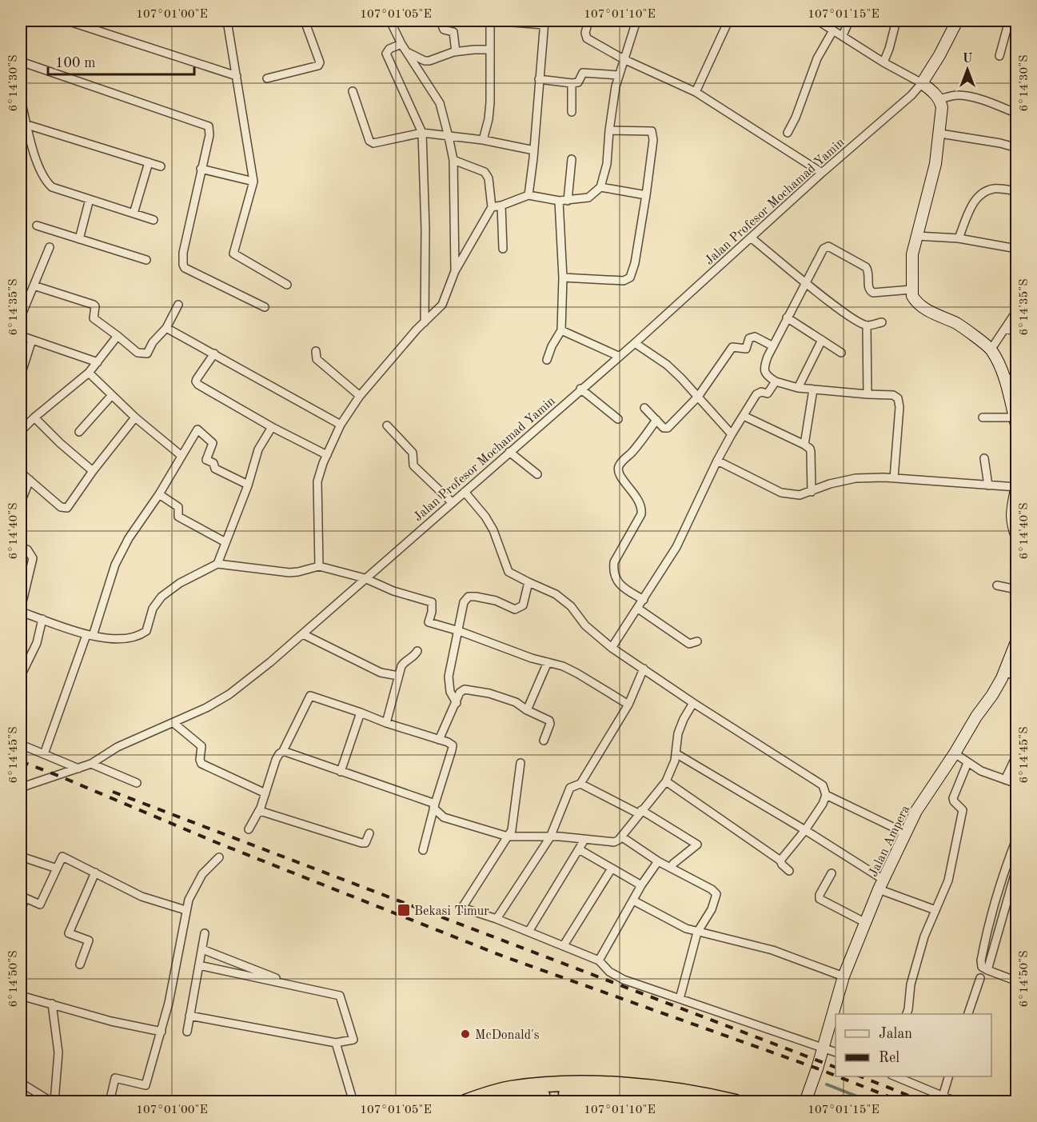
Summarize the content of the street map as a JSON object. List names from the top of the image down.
{
  "streets": {
    "street": ["Jalan Profesor Mochamad Yamin", "Jalan Ampera"]
  },
  "places": {
    "transit": ["Bekasi Timur"],
    "other": ["McDonald's"]
  },
  "legend": ["Jalan", "Rel"],
  "scale_bar": "100 m",
  "north": "top",
  "coordinates": [
    "107°01'00\"E",
    "107°01'05\"E",
    "107°01'10\"E",
    "107°01'15\"E",
    "6°14'30\"S",
    "6°14'35\"S",
    "6°14'40\"S",
    "6°14'45\"S",
    "6°14'50\"S"
  ]
}
